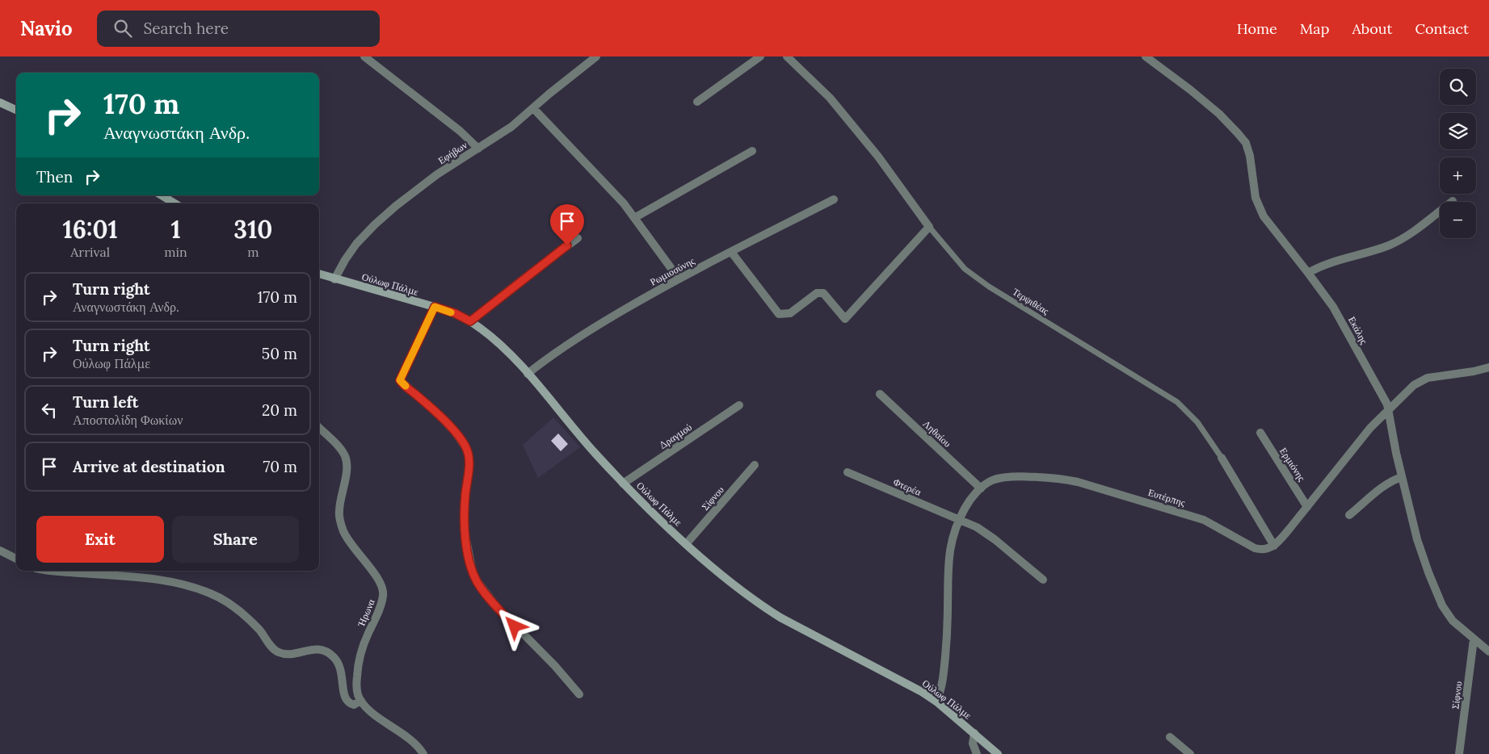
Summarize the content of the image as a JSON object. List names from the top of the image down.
{
  "streets": {
    "street": [
      "Εφήβων",
      "Ρωμιοσύνης",
      "Ούλωφ Πάλμε",
      "Τερψιθέας",
      "Εκάλης",
      "Ληθαίου",
      "Δραγμού",
      "Ερμιόνης",
      "Φτερέα",
      "Ευτέρπης",
      "Σίφνου",
      "Ήρωνα"
    ]
  },
  "crossings": [
    ["Εφήβων", "Ούλωφ Πάλμε"],
    ["Ρωμιοσύνης", "Ούλωφ Πάλμε"],
    ["Ούλωφ Πάλμε", "Δραγμού"],
    ["Ούλωφ Πάλμε", "Ευτέρπης"],
    ["Ούλωφ Πάλμε", "Σίφνου"],
    ["Τερψιθέας", "Ευτέρπης"],
    ["Εκάλης", "Σίφνου"],
    ["Ληθαίου", "Ευτέρπης"],
    ["Φτερέα", "Ευτέρπης"]
  ],
  "page": {
    "header": "Navio",
    "search": "Search here",
    "nav": [
      "Home",
      "Map",
      "About",
      "Contact"
    ],
    "map_buttons": ["+", "−"],
    "turn": ["170 m", "Αναγνωστάκη Ανδρ."],
    "then": "Then",
    "eta": [
      "16:01",
      "Arrival",
      "1",
      "min",
      "310",
      "m"
    ],
    "list": [
      {
        "name": "Turn right",
        "note": "Αναγνωστάκη Ανδρ.",
        "value": "170 m"
      },
      {
        "name": "Turn right",
        "note": "Ούλωφ Πάλμε",
        "value": "50 m"
      },
      {
        "name": "Turn left",
        "note": "Αποστολίδη Φωκίων",
        "value": "20 m"
      },
      {
        "name": "Arrive at destination",
        "value": "70 m"
      }
    ],
    "buttons": ["Exit", "Share"]
  }
}
